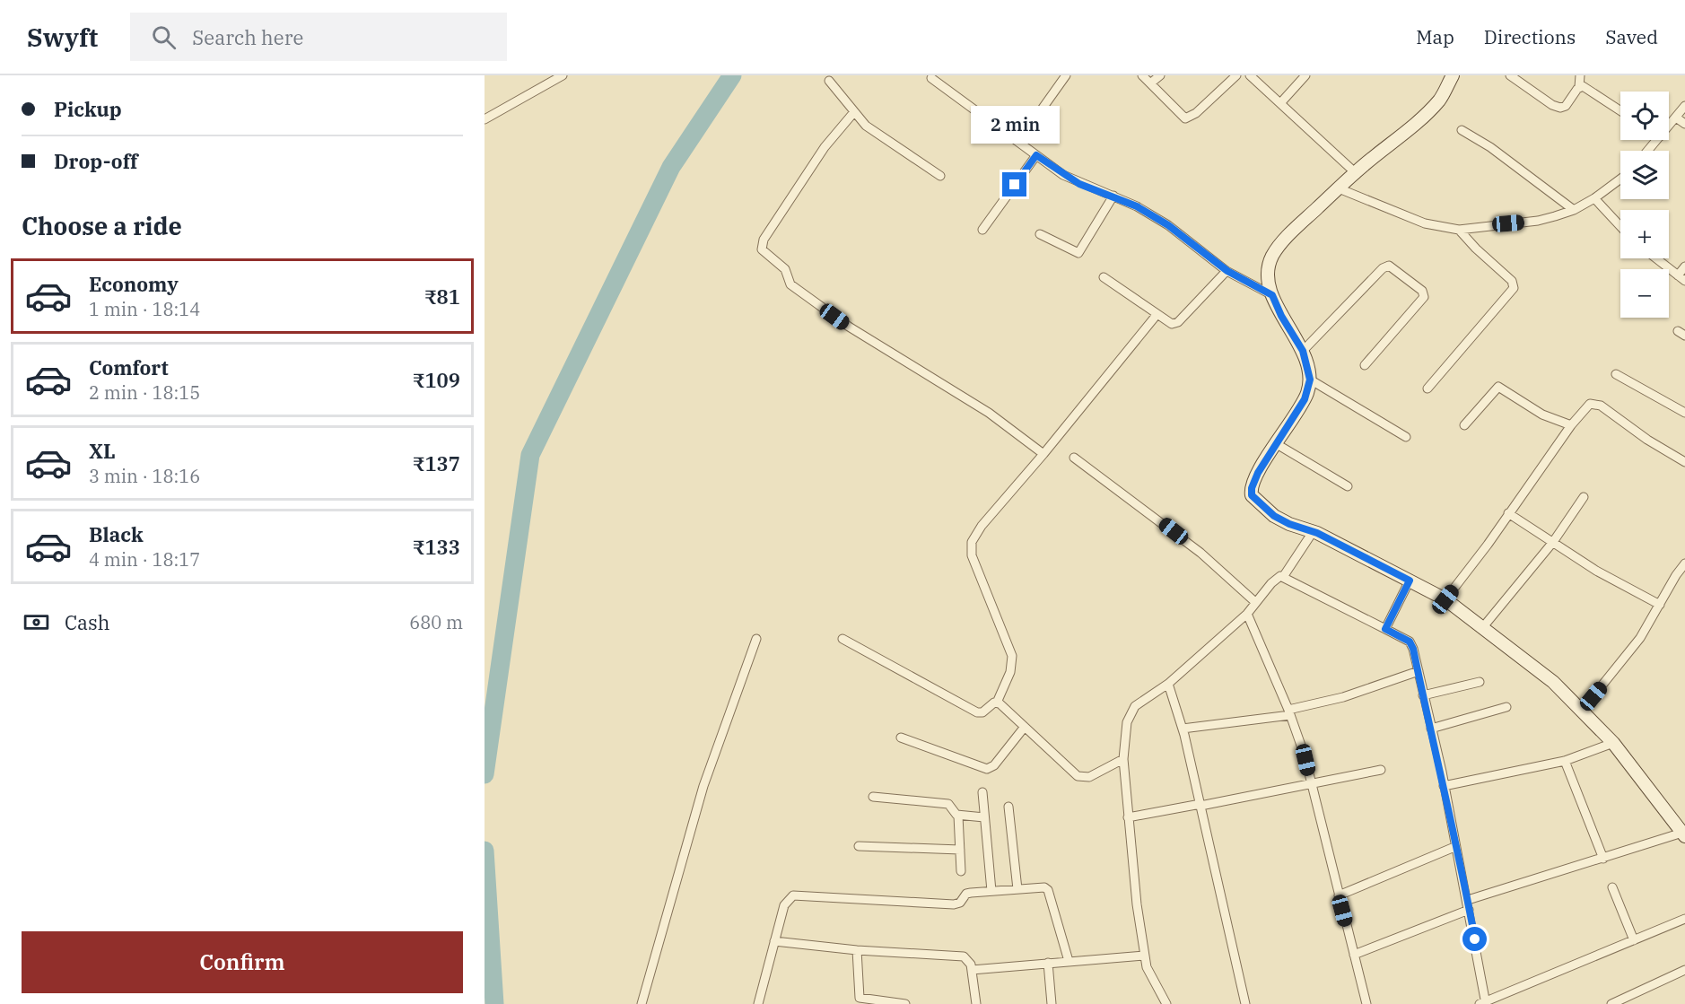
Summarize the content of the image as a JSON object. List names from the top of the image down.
{
  "page": {
    "header": "Swyft",
    "search": "Search here",
    "nav": ["Map", "Directions", "Saved"],
    "banner": ["Pickup", "Drop-off"],
    "map_buttons": ["+", "−"],
    "bubble": "2 min",
    "heading": "Choose a ride",
    "list": [
      {
        "name": "Economy",
        "note": "1 min · 18:14",
        "value": "₹81"
      },
      {
        "name": "Comfort",
        "note": "2 min · 18:15",
        "value": "₹109"
      },
      {
        "name": "XL",
        "note": "3 min · 18:16",
        "value": "₹137"
      },
      {
        "name": "Black",
        "note": "4 min · 18:17",
        "value": "₹133"
      }
    ],
    "pay": ["Cash", "680 m"],
    "buttons": "Confirm"
  }
}
